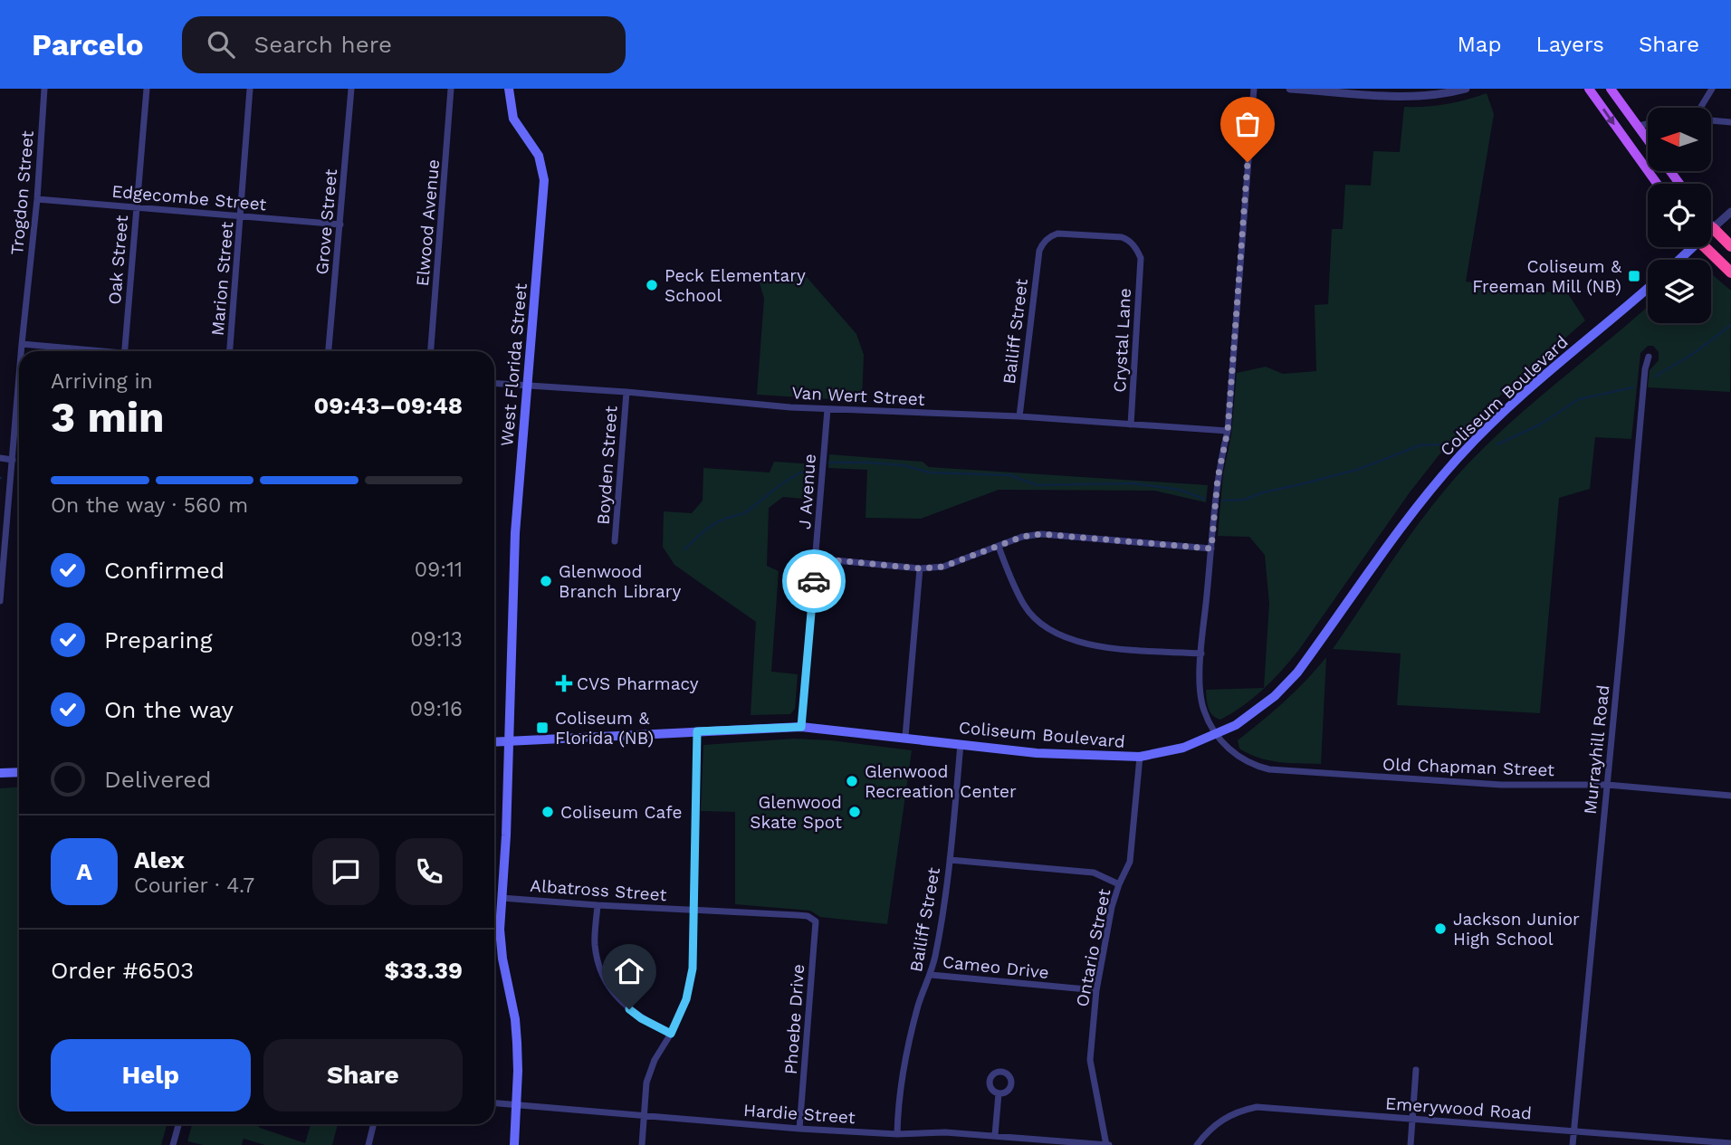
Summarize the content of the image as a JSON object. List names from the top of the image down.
{
  "streets": {
    "main road": ["West Florida Street", "Coliseum Boulevard"],
    "street": [
      "Trogdon Street",
      "Edgecombe Street",
      "Grove Street",
      "Elwood Avenue",
      "Oak Street",
      "Marion Street",
      "Bailiff Street",
      "Crystal Lane",
      "Van Wert Street",
      "Boyden Street",
      "J Avenue",
      "Murrayhill Road",
      "Old Chapman Street",
      "Albatross Street",
      "Ontario Street",
      "Cameo Drive",
      "Phoebe Drive",
      "Emerywood Road",
      "Hardie Street"
    ]
  },
  "crossings": [
    ["Trogdon Street", "Edgecombe Street"],
    ["Edgecombe Street", "Grove Street"],
    ["Edgecombe Street", "Oak Street"],
    ["Edgecombe Street", "Marion Street"],
    ["Bailiff Street", "Crystal Lane"],
    ["Bailiff Street", "Van Wert Street"],
    ["Bailiff Street", "Coliseum Boulevard"],
    ["Bailiff Street", "Cameo Drive"],
    ["Bailiff Street", "Hardie Street"],
    ["Crystal Lane", "Van Wert Street"],
    ["West Florida Street", "Van Wert Street"],
    ["West Florida Street", "Coliseum Boulevard"],
    ["West Florida Street", "Albatross Street"],
    ["West Florida Street", "Hardie Street"],
    ["Van Wert Street", "Boyden Street"],
    ["Van Wert Street", "J Avenue"],
    ["Coliseum Boulevard", "J Avenue"],
    ["Coliseum Boulevard", "Old Chapman Street"],
    ["Coliseum Boulevard", "Ontario Street"],
    ["Murrayhill Road", "Old Chapman Street"],
    ["Murrayhill Road", "Emerywood Road"],
    ["Albatross Street", "Phoebe Drive"],
    ["Ontario Street", "Cameo Drive"],
    ["Ontario Street", "Hardie Street"],
    ["Phoebe Drive", "Hardie Street"]
  ],
  "places": {
    "transit": ["Coliseum & Freeman Mill (NB)", "Coliseum & Florida (NB)"],
    "other": [
      "Peck Elementary School",
      "Glenwood Branch Library",
      "Glenwood Recreation Center",
      "Coliseum Cafe",
      "Glenwood Skate Spot",
      "Jackson Junior High School"
    ],
    "health": ["CVS Pharmacy"]
  },
  "north": "left",
  "page": {
    "header": "Parcelo",
    "search": "Search here",
    "nav": ["Map", "Layers", "Share"],
    "heading": ["3 min", "Arriving in", "09:43–09:48"],
    "panel": [
      "Alex",
      "Courier · 4.7",
      "Order #6503",
      "$33.39"
    ],
    "bar": "On the way · 560 m",
    "list": [
      ["Confirmed", "09:11"],
      ["Preparing", "09:13"],
      ["On the way", "09:16"],
      "Delivered"
    ],
    "round": "A",
    "buttons": ["Help", "Share"]
  }
}
